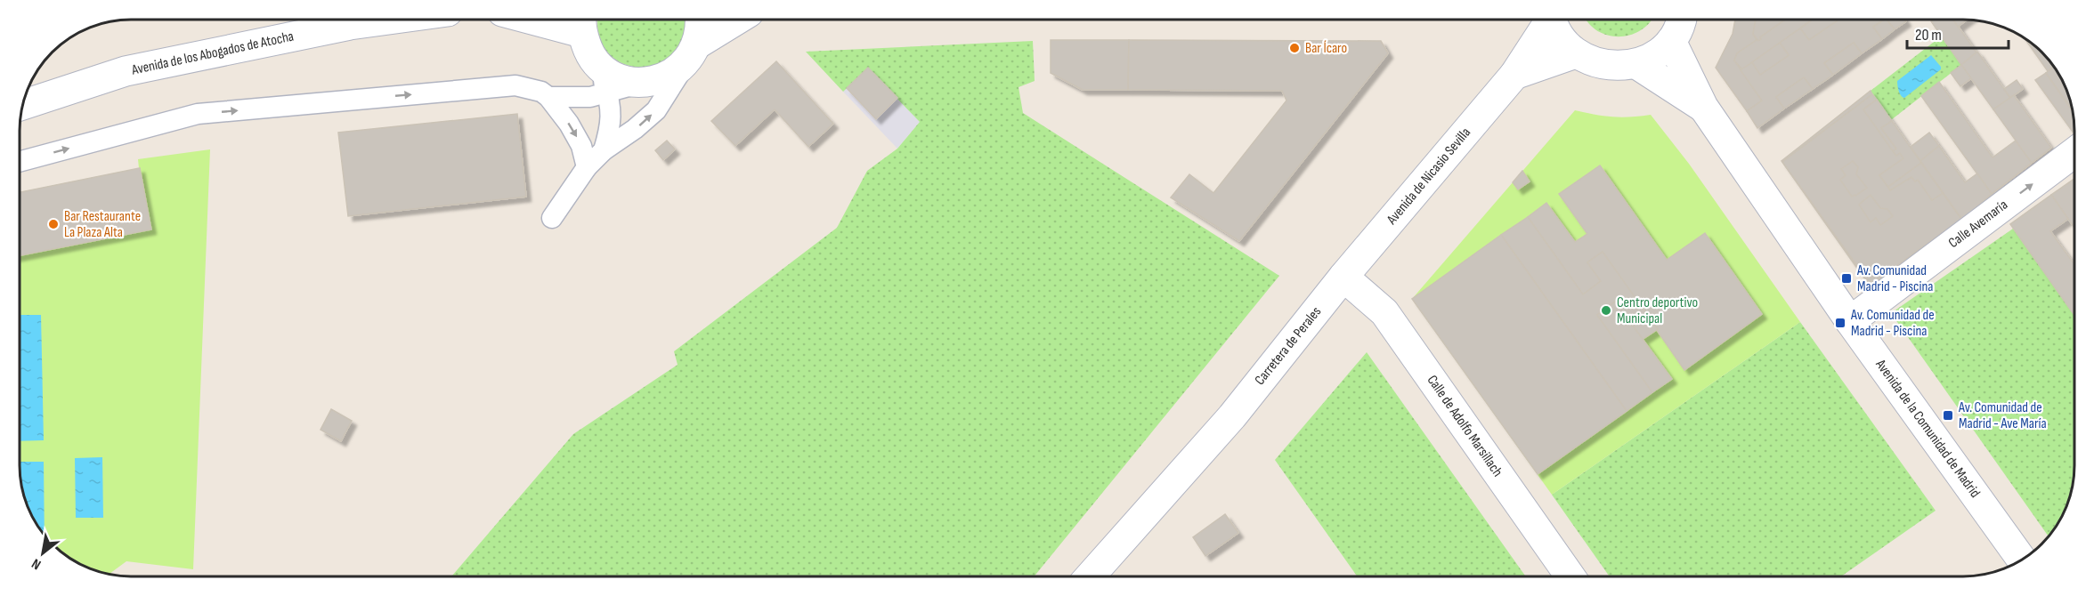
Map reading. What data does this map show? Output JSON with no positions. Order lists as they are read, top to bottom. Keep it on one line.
{"streets":{"main road":["Avenida de los Abogados de Atocha","Avenida de Nicasio Sevilla","Calle Avemaría","Carretera de Perales","Calle de Adolfo Marsillach","Avenida de la Comunidad de Madrid"]},"crossings":[["Avenida de Nicasio Sevilla","Carretera de Perales"],["Avenida de Nicasio Sevilla","Calle de Adolfo Marsillach"],["Calle Avemaría","Avenida de la Comunidad de Madrid"],["Carretera de Perales","Calle de Adolfo Marsillach"]],"one_way":["Calle Avemaría"],"places":{"other":["Bar Ícaro","Bar Restaurante La Plaza Alta","Centro deportivo Municipal"],"transit":["Av. Comunidad Madrid - Piscina","Av. Comunidad de Madrid - Piscina","Av. Comunidad de Madrid - Ave María"]},"scale_bar":"20 m","north":"bottom left"}
